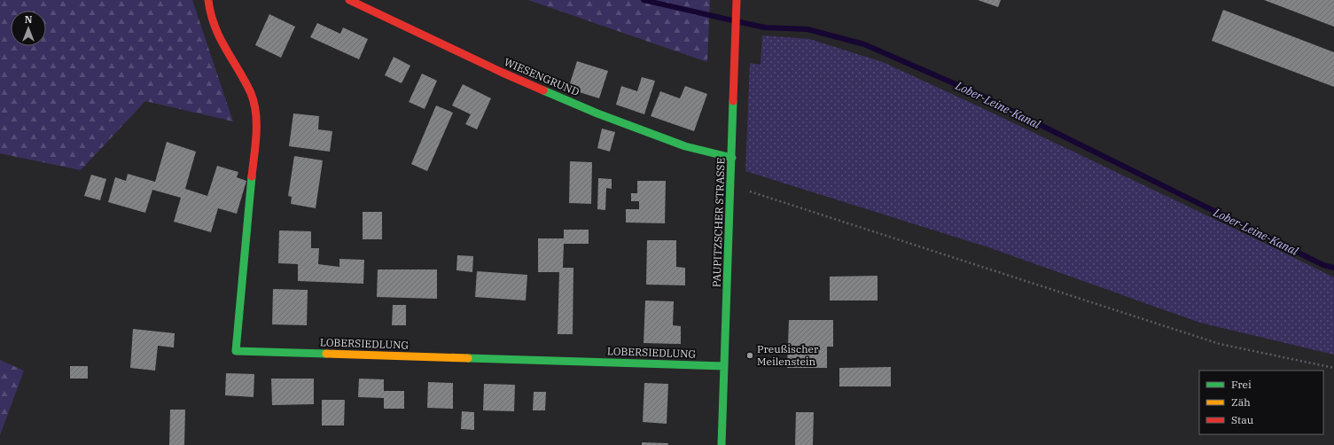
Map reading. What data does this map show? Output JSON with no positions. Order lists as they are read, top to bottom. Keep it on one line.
{"streets":{"street":["WIESENGRUND","PAUPITZSCHER STRASSE","LOBERSIEDLUNG"]},"crossings":[["WIESENGRUND","PAUPITZSCHER STRASSE"],["PAUPITZSCHER STRASSE","LOBERSIEDLUNG"]],"water":["Lober-Leine-Kanal"],"places":["Preußischer Meilenstein"],"legend":["Frei","Zäh","Stau"],"north":"top"}
